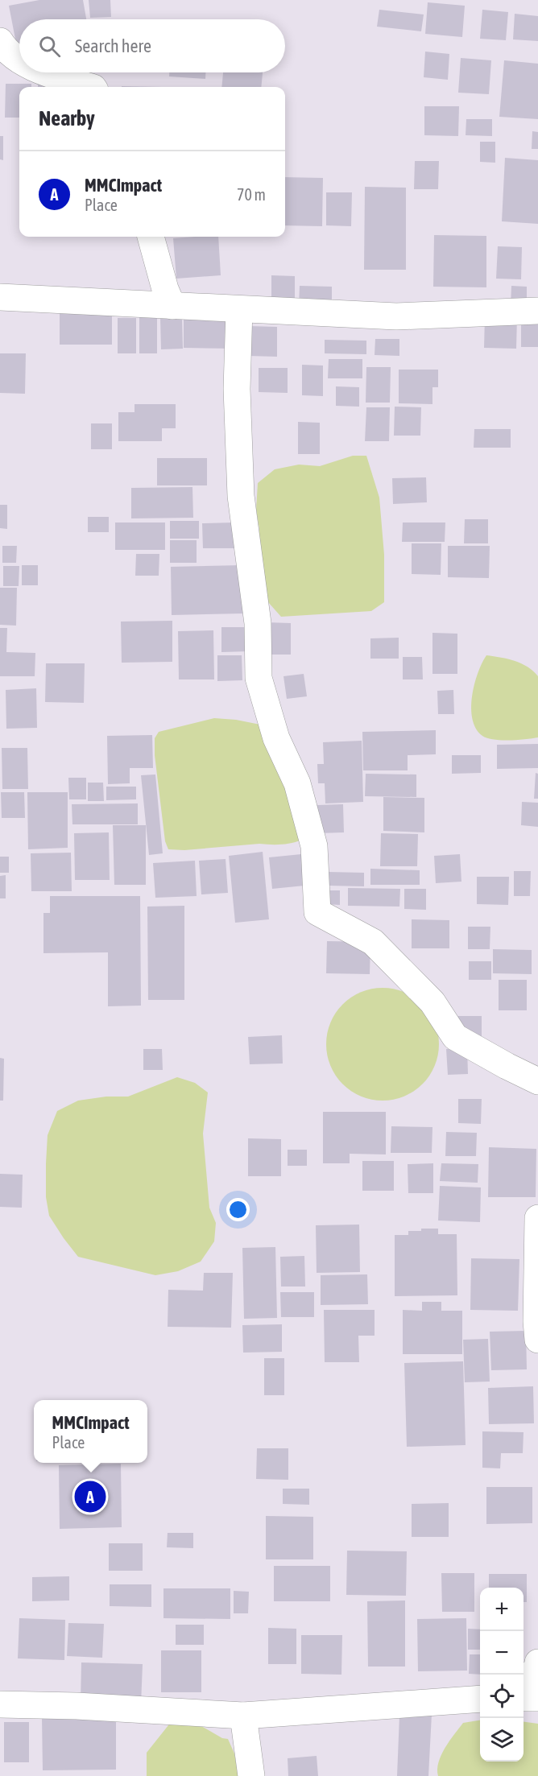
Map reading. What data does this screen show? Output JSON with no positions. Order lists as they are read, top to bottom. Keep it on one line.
{"page":{"search":"Search here","heading":"Nearby","list":[{"mark":"A","name":"MMCImpact","note":"Place","value":"70 m"}],"popup":["MMCImpact","Place"],"pins":"A","map_buttons":["+","−"]}}
